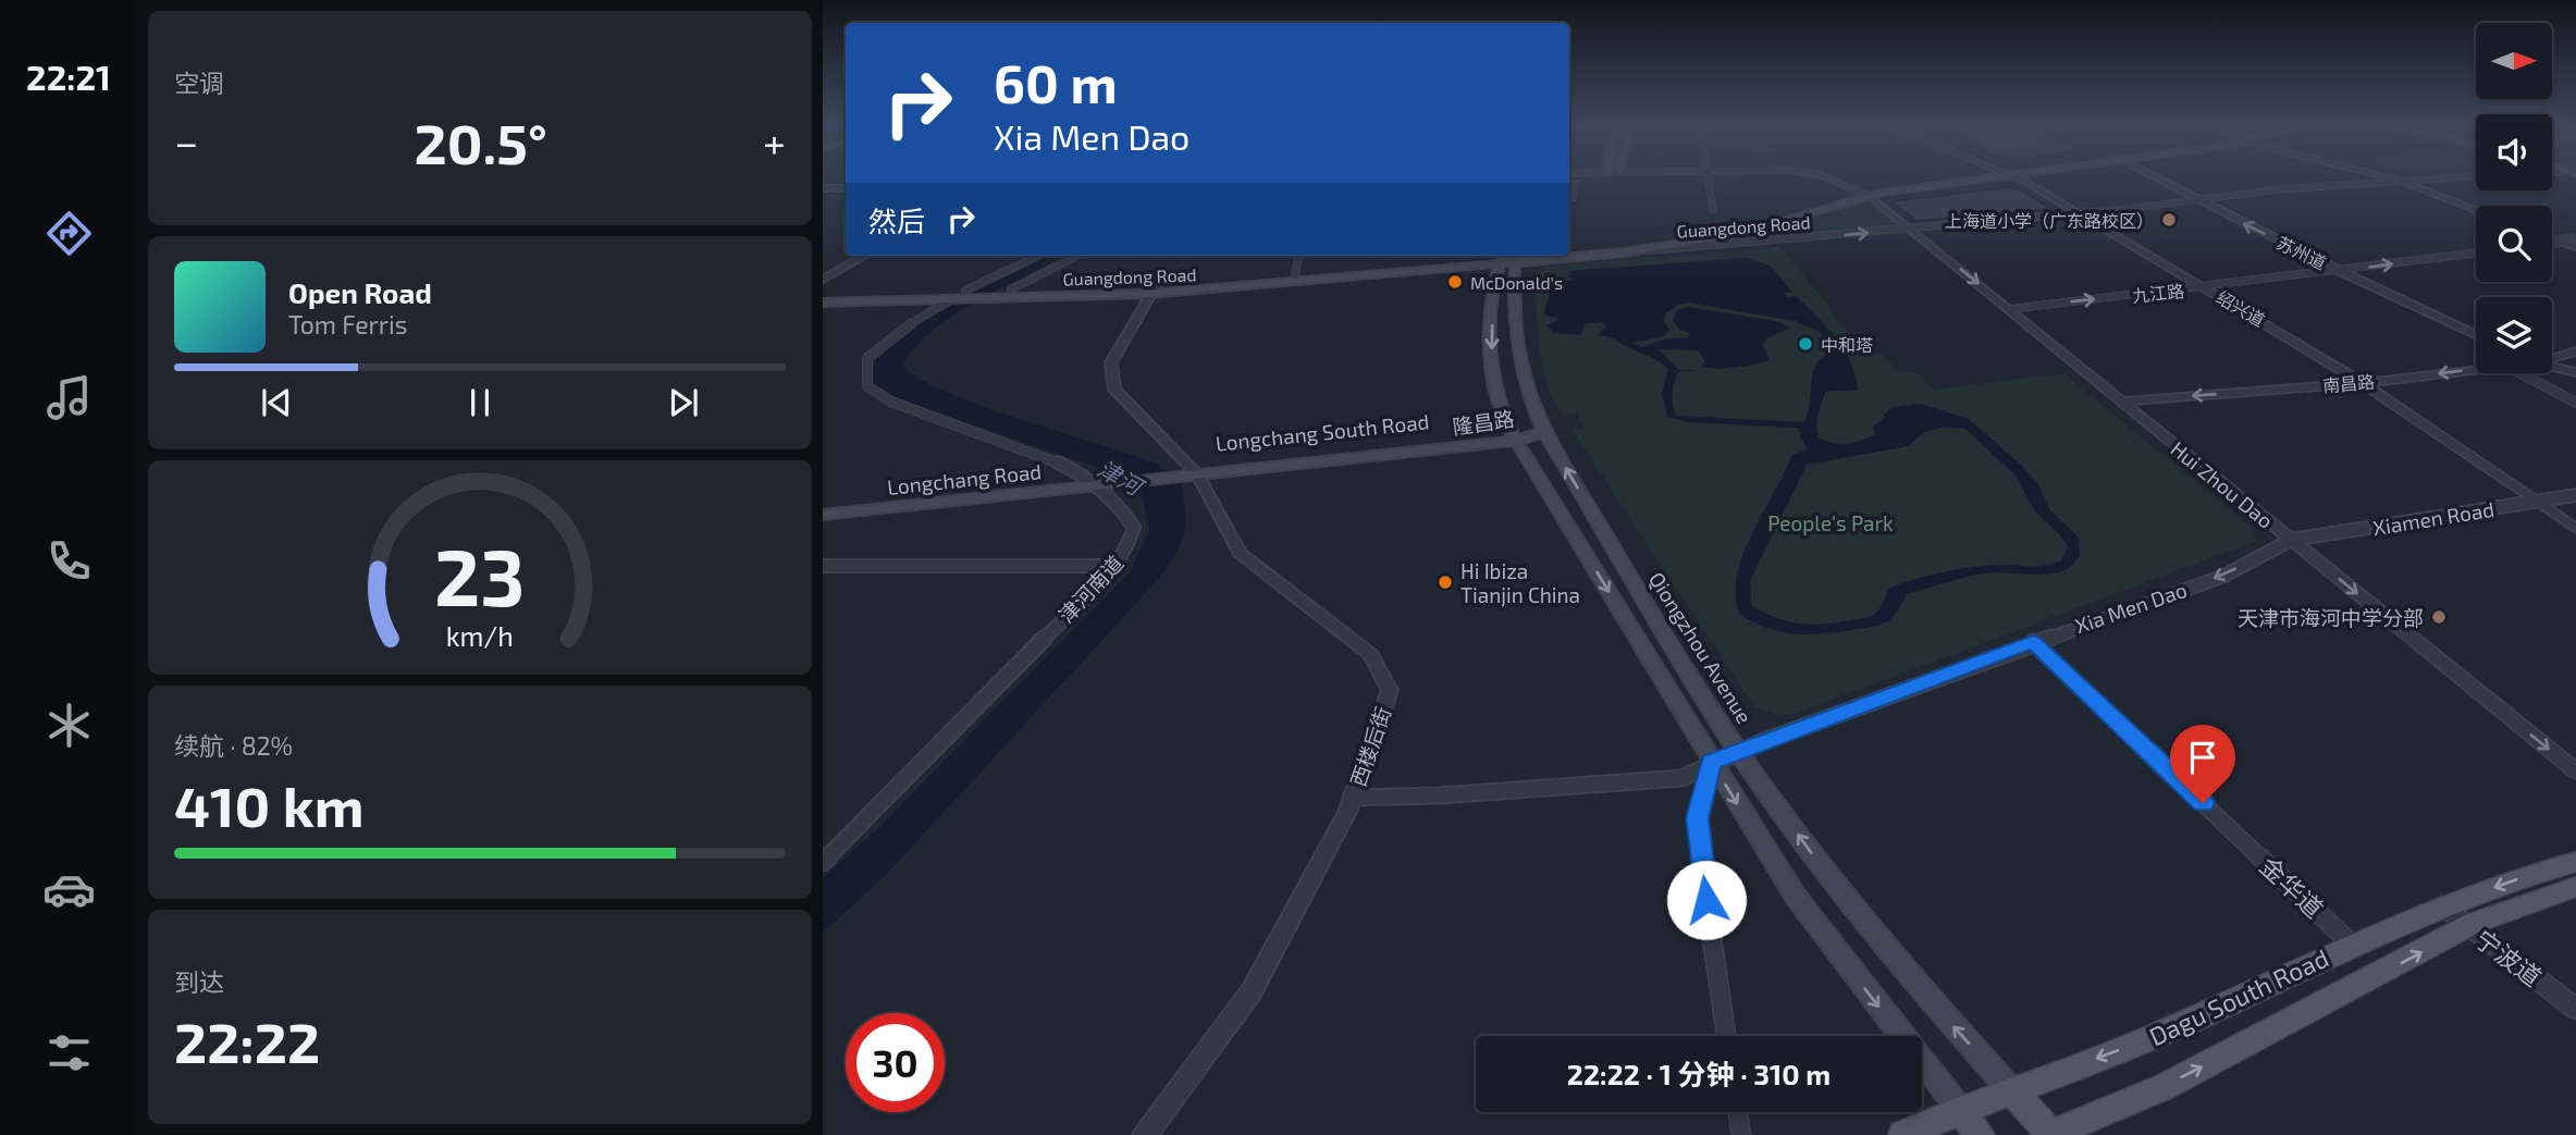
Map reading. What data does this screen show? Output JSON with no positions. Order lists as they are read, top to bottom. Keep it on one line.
{"streets":{"main road":["Guangdong Road","隆昌路","Longchang Road","Qiongzhou Avenue","Dagu South Road"],"street":["苏州道","九江路","绍兴道","南昌路","Hui Zhou Dao","Xiamen Road","津河南道","Xia Men Dao","西楼后街","金华道","宁波道"]},"crossings":[["Guangdong Road","苏州道"],["Guangdong Road","绍兴道"],["Guangdong Road","Hui Zhou Dao"],["Guangdong Road","津河南道"],["Guangdong Road","Qiongzhou Avenue"],["Guangdong Road","西楼后街"],["苏州道","九江路"],["九江路","绍兴道"],["九江路","Hui Zhou Dao"],["绍兴道","南昌路"],["绍兴道","Xiamen Road"],["南昌路","Hui Zhou Dao"],["隆昌路","Longchang Road"],["隆昌路","津河南道"],["隆昌路","Qiongzhou Avenue"],["隆昌路","西楼后街"],["Longchang Road","津河南道"],["Hui Zhou Dao","Xiamen Road"],["Hui Zhou Dao","Xia Men Dao"],["Xiamen Road","Xia Men Dao"],["Xia Men Dao","Qiongzhou Avenue"],["Xia Men Dao","西楼后街"],["Xia Men Dao","金华道"],["Qiongzhou Avenue","Dagu South Road"],["金华道","Dagu South Road"],["宁波道","Dagu South Road"]],"one_way":["苏州道","九江路","南昌路","Hui Zhou Dao"],"water":["津河"],"parks":["People's Park"],"places":["上海道小学（广东路校区）","McDonald's","中和塔","Hi Ibiza Tianjin China","天津市海河中学分部"],"north":"right","page":{"tabs":"22:21","tile":["空调",["续航 · 82%","410 km"],["到达","22:22"]],"turn":["60 m","Xia Men Dao"],"heat":["−","20.5°","+"],"then":"然后","song":["Open Road","Tom Ferris"],"limit":"30","trip":"22:22 · 1 分钟 · 310 m","gauge":["23","km/h"]}}
